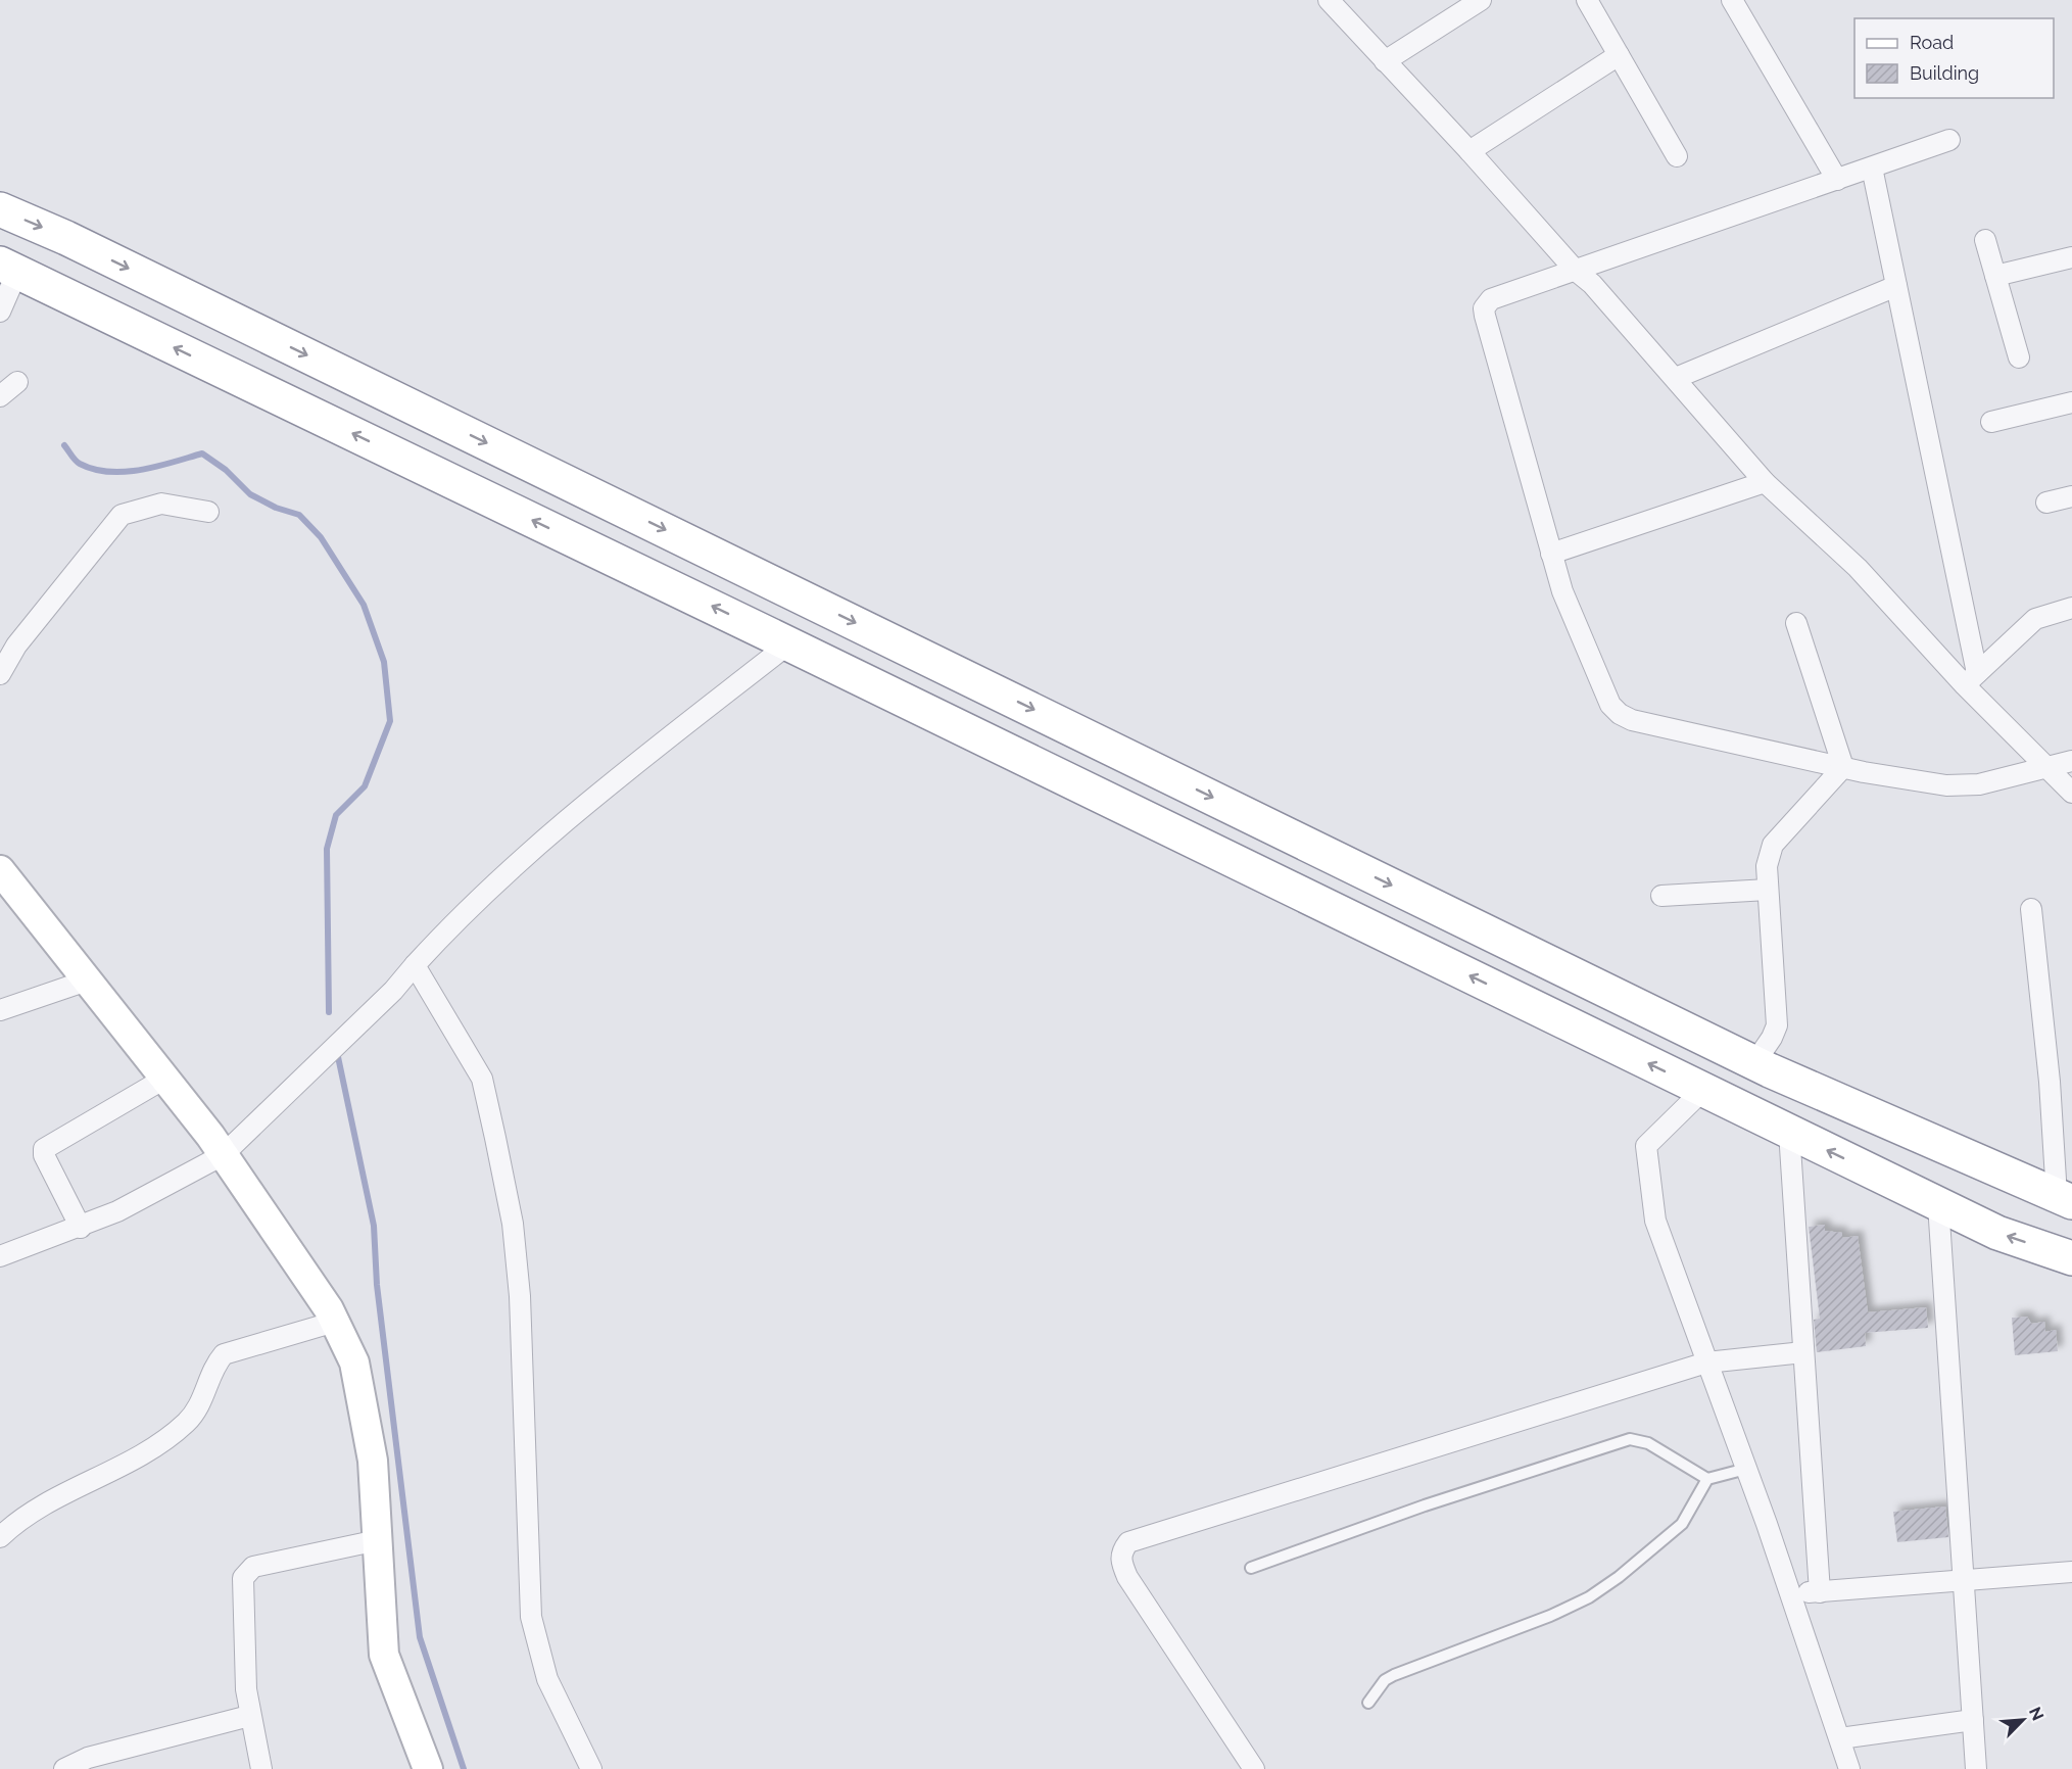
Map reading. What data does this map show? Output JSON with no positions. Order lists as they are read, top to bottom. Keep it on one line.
{"legend":["Road","Building"],"north":"top right"}
